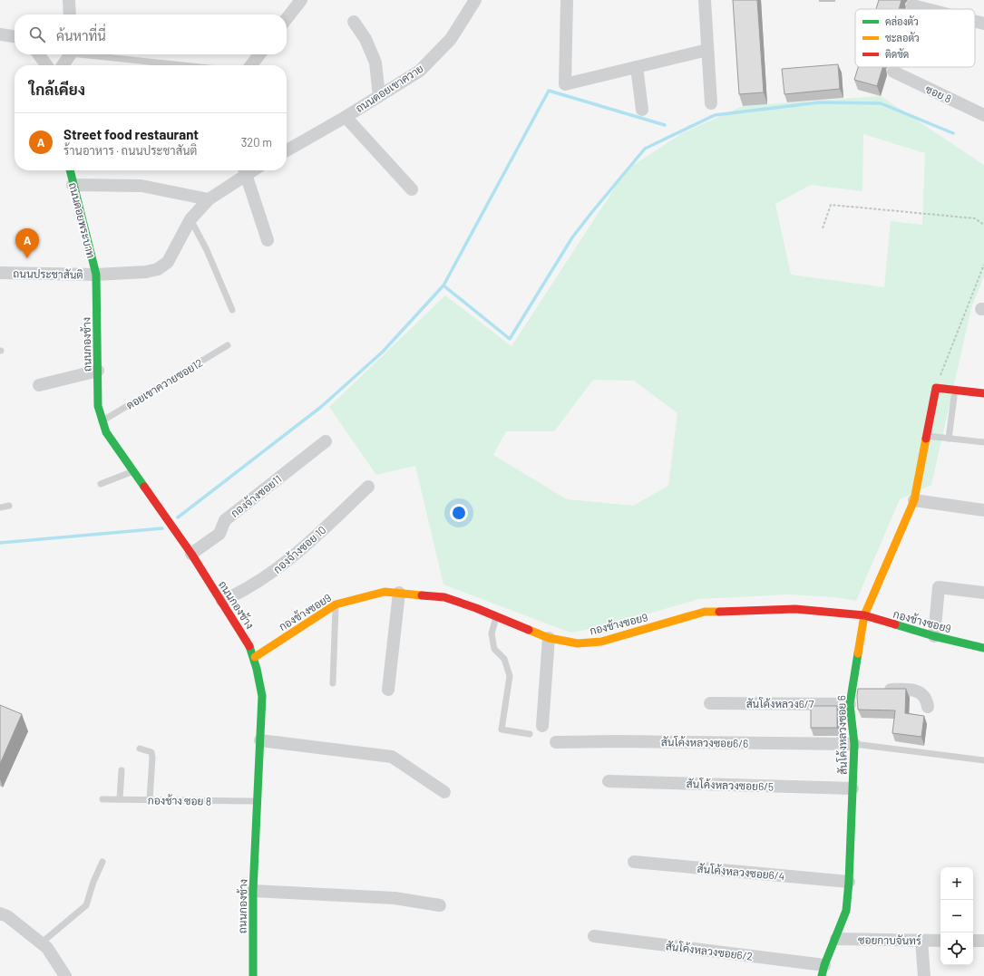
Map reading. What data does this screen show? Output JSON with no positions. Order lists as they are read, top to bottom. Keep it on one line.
{"streets":{"street":["ถนนดอยเขาควาย","ซอย 8","ถนนดอยพระบาท","ถนนประชาสันติ","ถนนกองช้าง","กองจ้างซอย11","กองจ้างซอย 10","กองช้างซอย9","สันโค้งหลวง6/7","สันโค้งหลวงซอย 6","สันโค้งหลวงซอย6/6","สันโค้งหลวงซอย6/5","สันโค้งหลวงซอย6/4","ซอยกาบจันทร์","สันโค้งหลวงซอย6/2"],"lane":["ดอยเขาควายซอย12","กองช้าง ซอย 8"]},"crossings":[["ถนนดอยพระบาท","ถนนประชาสันติ"],["ถนนดอยพระบาท","ถนนกองช้าง"],["ถนนประชาสันติ","ถนนกองช้าง"],["ถนนกองช้าง","ดอยเขาควายซอย12"],["ถนนกองช้าง","กองจ้างซอย11"],["ถนนกองช้าง","กองจ้างซอย 10"],["ถนนกองช้าง","กองช้างซอย9"],["ถนนกองช้าง","กองช้าง ซอย 8"],["กองช้างซอย9","สันโค้งหลวงซอย 6"],["สันโค้งหลวง6/7","สันโค้งหลวงซอย 6"],["สันโค้งหลวงซอย 6","สันโค้งหลวงซอย6/6"],["สันโค้งหลวงซอย 6","สันโค้งหลวงซอย6/5"],["สันโค้งหลวงซอย 6","สันโค้งหลวงซอย6/4"],["สันโค้งหลวงซอย 6","ซอยกาบจันทร์"],["สันโค้งหลวงซอย 6","สันโค้งหลวงซอย6/2"]],"legend":["คล่องตัว","ชะลอตัว","ติดขัด"],"page":{"search":"ค้นหาที่นี่","heading":"ใกล้เคียง","list":[{"mark":"A","name":"Street food restaurant","note":"ร้านอาหาร · ถนนประชาสันติ","value":"320 m"}],"pins":"A","map_buttons":["+","−"]}}
